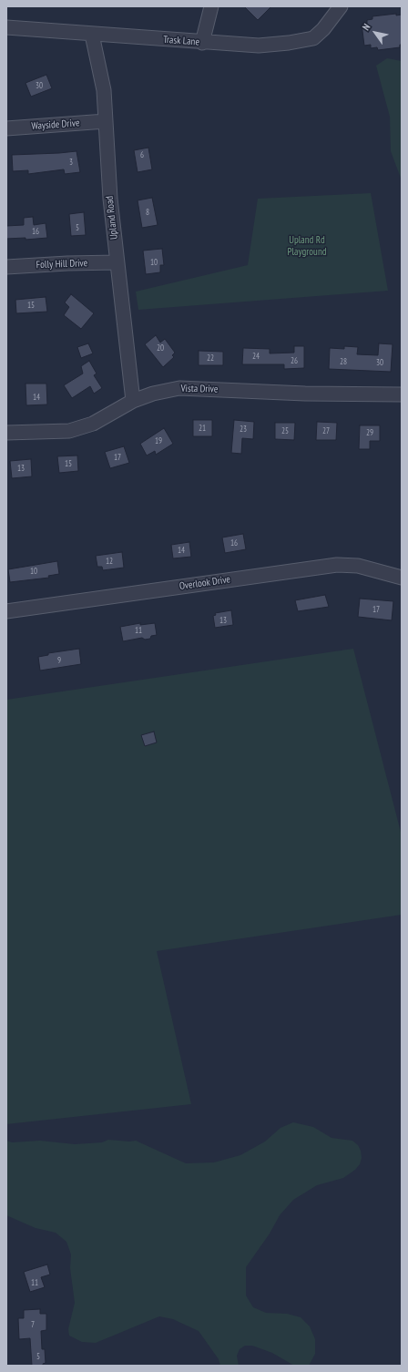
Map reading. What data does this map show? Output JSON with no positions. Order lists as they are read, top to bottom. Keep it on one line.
{"streets":{"street":["Trask Lane","Wayside Drive","Upland Road","Folly Hill Drive","Vista Drive","Overlook Drive"]},"crossings":[["Trask Lane","Upland Road"],["Wayside Drive","Upland Road"],["Upland Road","Folly Hill Drive"],["Upland Road","Vista Drive"]],"parks":["Upland Rd Playground"],"house_numbers":["30","6","3","8","5","16","10","15","20","24","22","26","28","30","14","21","23","25","27","29","19","17","15","13","16","14","12","10","17","13","11","9","11","7","5"],"north":"top left"}
